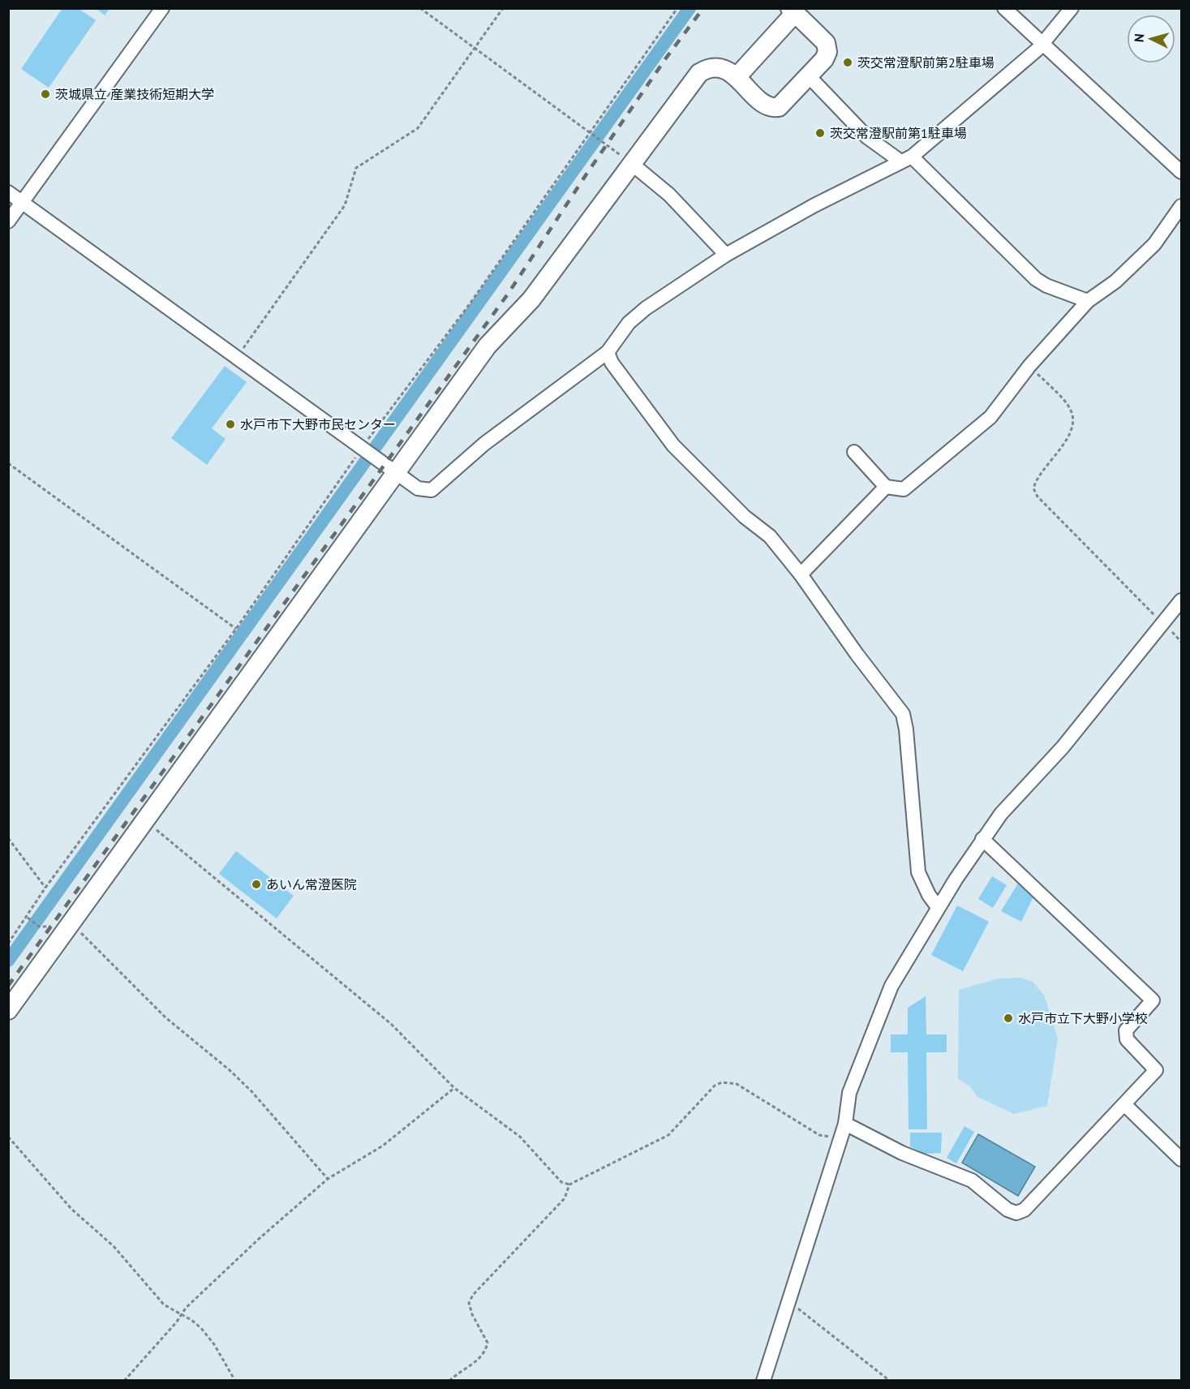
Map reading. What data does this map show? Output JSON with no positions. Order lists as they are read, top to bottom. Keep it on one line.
{"places":["茨交常澄駅前第2駐車場","茨城県立 産業技術短期大学","茨交常澄駅前第1駐車場","水戸市下大野市民センター","あいん常澄医院","水戸市立下大野小学校"],"north":"left"}
